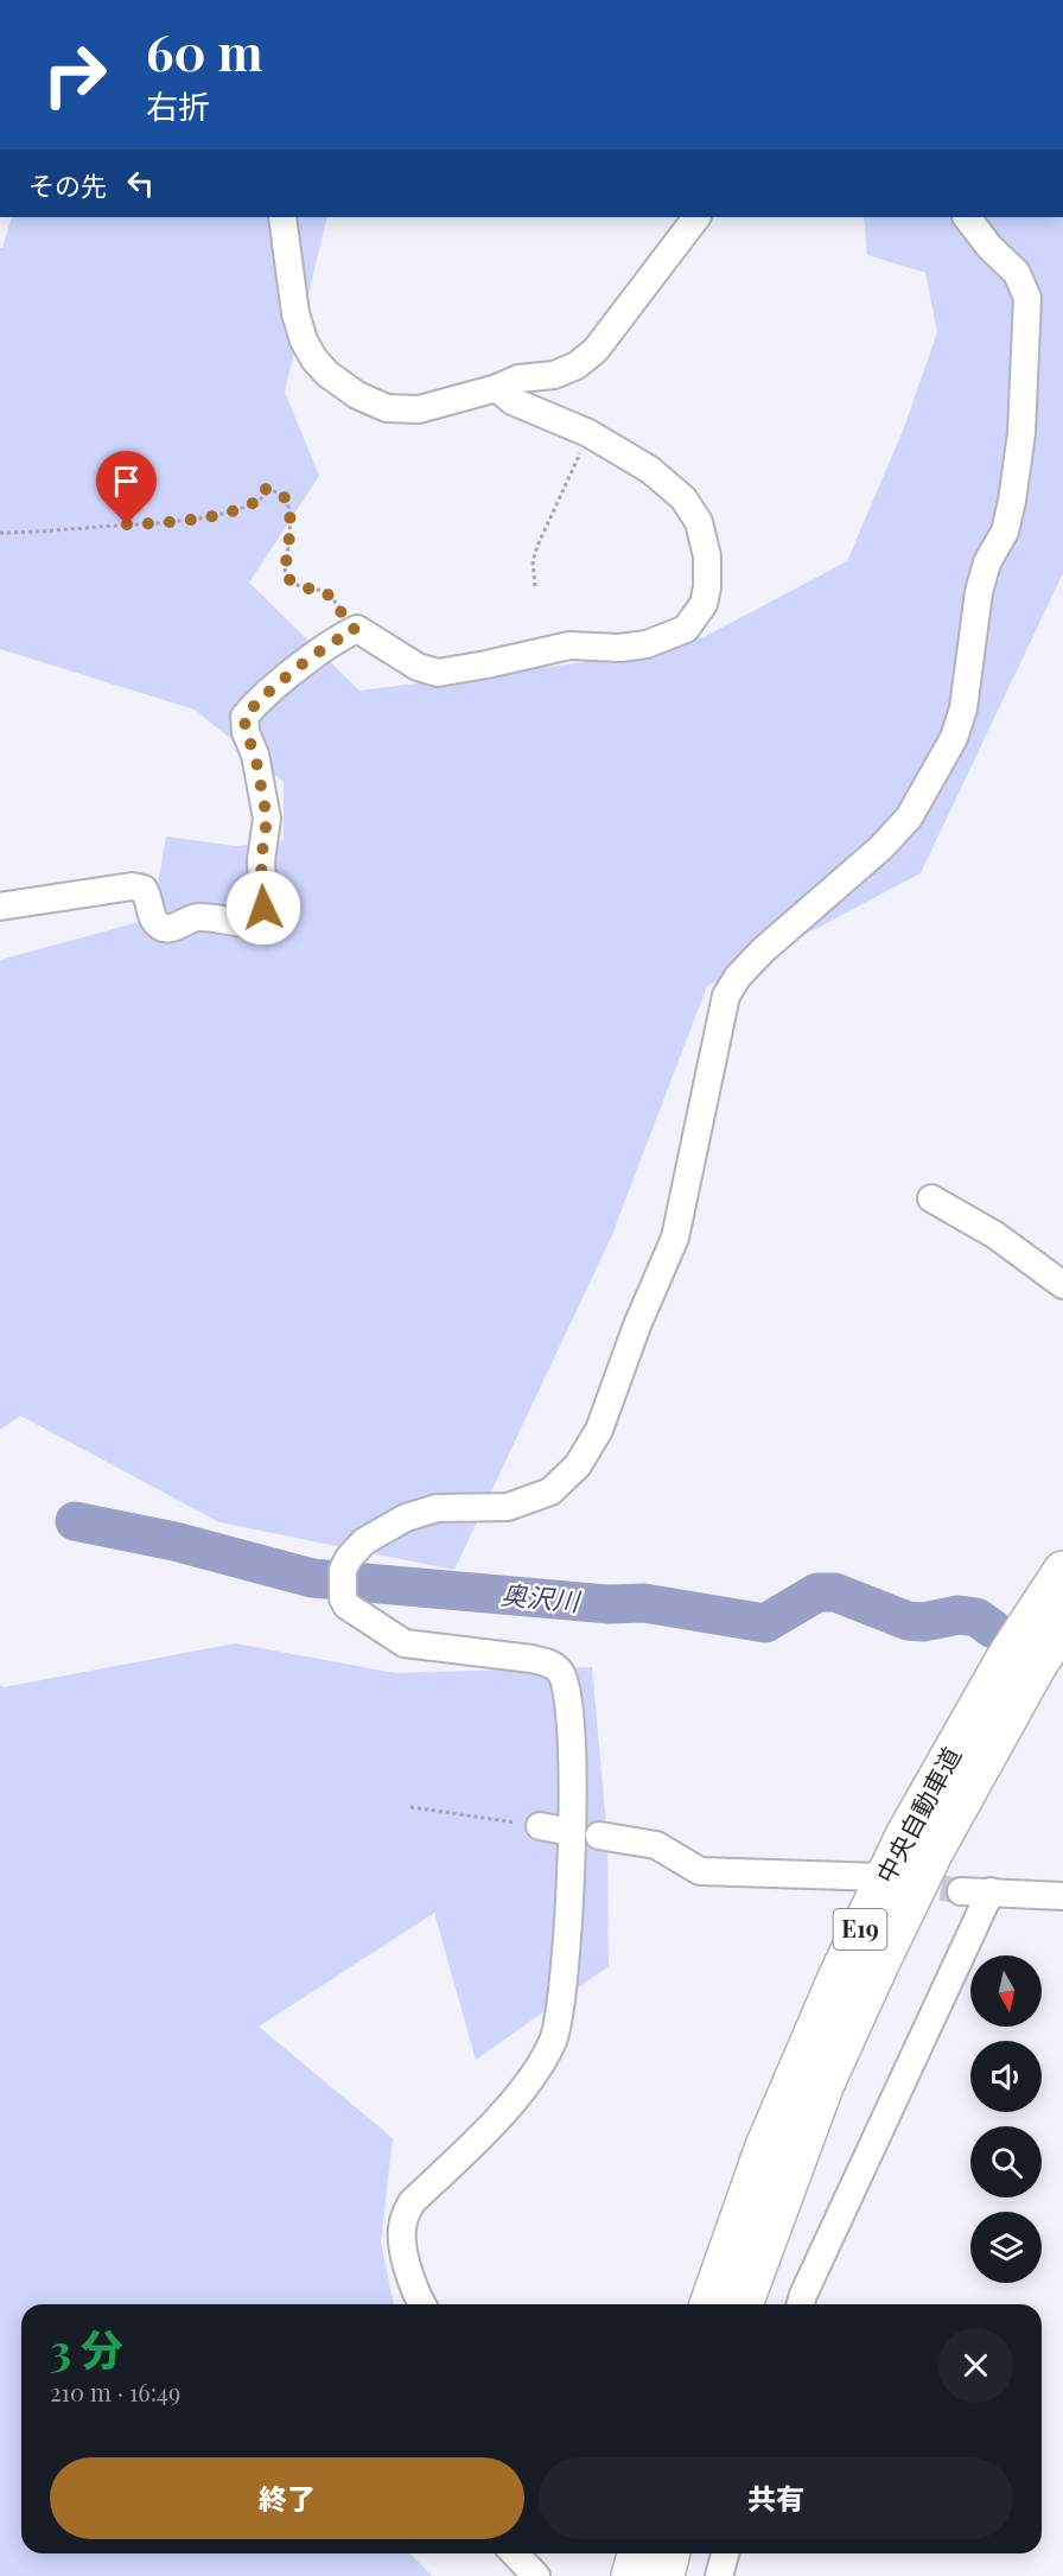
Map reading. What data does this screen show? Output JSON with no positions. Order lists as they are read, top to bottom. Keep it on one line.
{"streets":{"highway":["中央自動車道","E19"]},"water":["奥沢川"],"north":"bottom","page":{"turn":["60 m","右折"],"then":"その先","heading":["3 分","210 m · 16:49"],"buttons":["終了","共有"]}}
